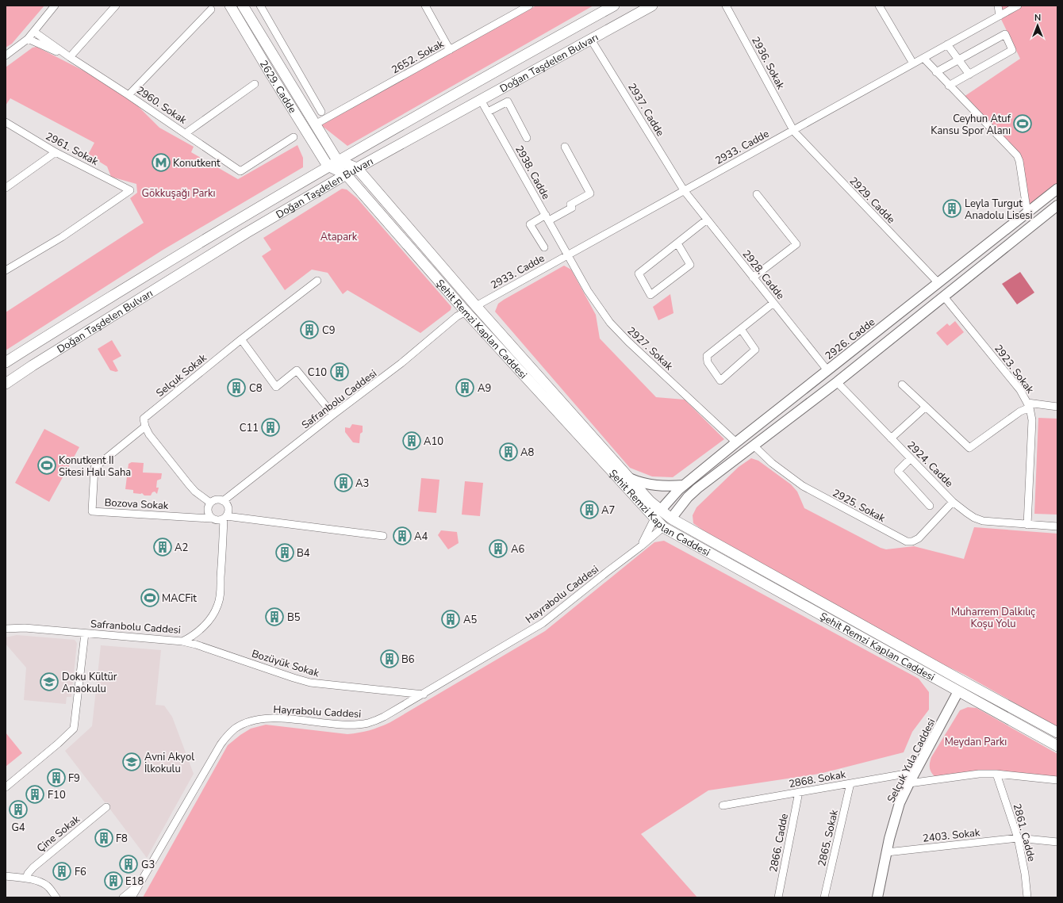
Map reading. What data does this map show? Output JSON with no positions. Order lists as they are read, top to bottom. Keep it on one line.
{"streets":{"main road":["Doğan Taşdelen Bulvarı","2629. Cadde","Şehit Remzi Kaplan Caddesi"],"street":["2652. Sokak","2936. Sokak","2960. Sokak","2937. Cadde","2933. Cadde","2961. Sokak","2938. Cadde","2929. Cadde","2928. Cadde","2926. Cadde","2927. Sokak","2923. Sokak","Selçuk Sokak","Safranbolu Caddesi","2924. Cadde","Bozova Sokak","2925. Sokak","Hayrabolu Caddesi","Bozüyük Sokak","Selçuk Yula Caddesi","2868. Sokak","2861. Cadde","Çine Sokak","2403. Sokak","2865. Sokak","2866. Cadde"]},"crossings":[["2652. Sokak","2629. Cadde"],["Doğan Taşdelen Bulvarı","2629. Cadde"],["Doğan Taşdelen Bulvarı","2937. Cadde"],["Doğan Taşdelen Bulvarı","2938. Cadde"],["Doğan Taşdelen Bulvarı","Şehit Remzi Kaplan Caddesi"],["2936. Sokak","2933. Cadde"],["2936. Sokak","2929. Cadde"],["2937. Cadde","2933. Cadde"],["2937. Cadde","2928. Cadde"],["2933. Cadde","2938. Cadde"],["2933. Cadde","2929. Cadde"],["2933. Cadde","2928. Cadde"],["2933. Cadde","Şehit Remzi Kaplan Caddesi"],["2933. Cadde","2927. Sokak"],["2938. Cadde","2927. Sokak"],["2929. Cadde","2926. Cadde"],["2928. Cadde","2926. Cadde"],["Şehit Remzi Kaplan Caddesi","2926. Cadde"],["Şehit Remzi Kaplan Caddesi","Safranbolu Caddesi"],["Şehit Remzi Kaplan Caddesi","Hayrabolu Caddesi"],["Şehit Remzi Kaplan Caddesi","Selçuk Yula Caddesi"],["2926. Cadde","2927. Sokak"],["2926. Cadde","Hayrabolu Caddesi"],["2923. Sokak","2924. Cadde"],["Selçuk Sokak","Bozova Sokak"],["Safranbolu Caddesi","Bozova Sokak"],["Safranbolu Caddesi","Bozüyük Sokak"],["2924. Cadde","2925. Sokak"],["Hayrabolu Caddesi","Bozüyük Sokak"],["Selçuk Yula Caddesi","2868. Sokak"],["Selçuk Yula Caddesi","2403. Sokak"],["2868. Sokak","2865. Sokak"],["2868. Sokak","2866. Cadde"],["2861. Cadde","2403. Sokak"]],"parks":["Gökkuşağı Parkı","Atapark","Muharrem Dalkılıç Koşu Yolu","Meydan Parkı"],"places":{"sports":["Ceyhun Atuf Kansu Spor Alanı","Konutkent II Sitesi Halı Saha","MACFit"],"metro station":["Konutkent"],"building":["Leyla Turgut Anadolu Lisesi","C9","C10","C8","A9","C11","A10","A8","A3","A7","A4","A2","A6","B4","B5","A5","B6","F9","F10","G4","F8","G3","F6","E18"],"school or university":["Doku Kültür Anaokulu","Avni Akyol İlkokulu"]},"north":"top"}
